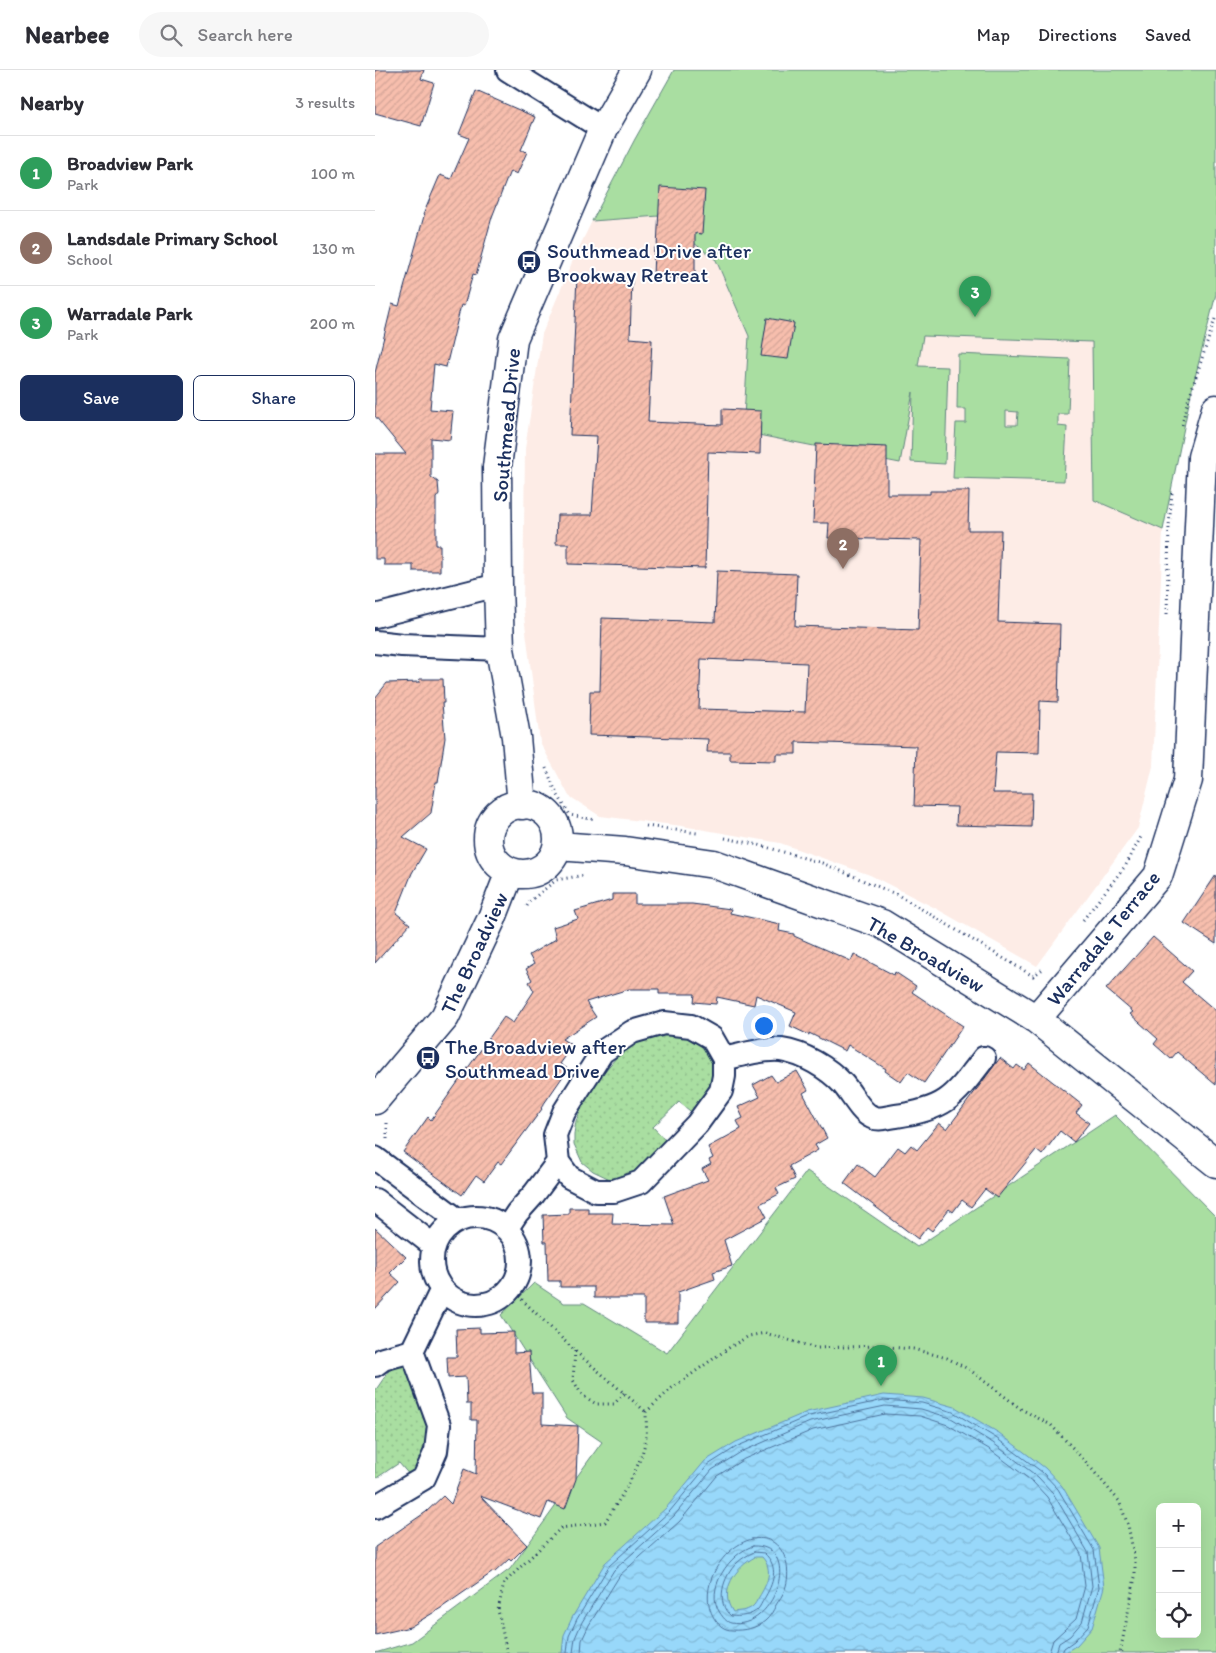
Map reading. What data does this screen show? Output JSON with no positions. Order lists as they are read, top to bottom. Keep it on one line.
{"streets":{"street":["Southmead Drive","Warradale Terrace","The Broadview"]},"crossings":[["Southmead Drive","The Broadview"],["Warradale Terrace","The Broadview"]],"places":{"bus stop":["Southmead Drive after Brookway Retreat","The Broadview after Southmead Drive"]},"page":{"header":"Nearbee","search":"Search here","nav":["Map","Directions","Saved"],"heading":["Nearby","3 results"],"list":[{"mark":"1","name":"Broadview Park","note":"Park","value":"100 m"},{"mark":"2","name":"Landsdale Primary School","note":"School","value":"130 m"},{"mark":"3","name":"Warradale Park","note":"Park","value":"200 m"}],"pins":["3","2","1"],"buttons":["Save","Share"],"map_buttons":["+","−"]}}
